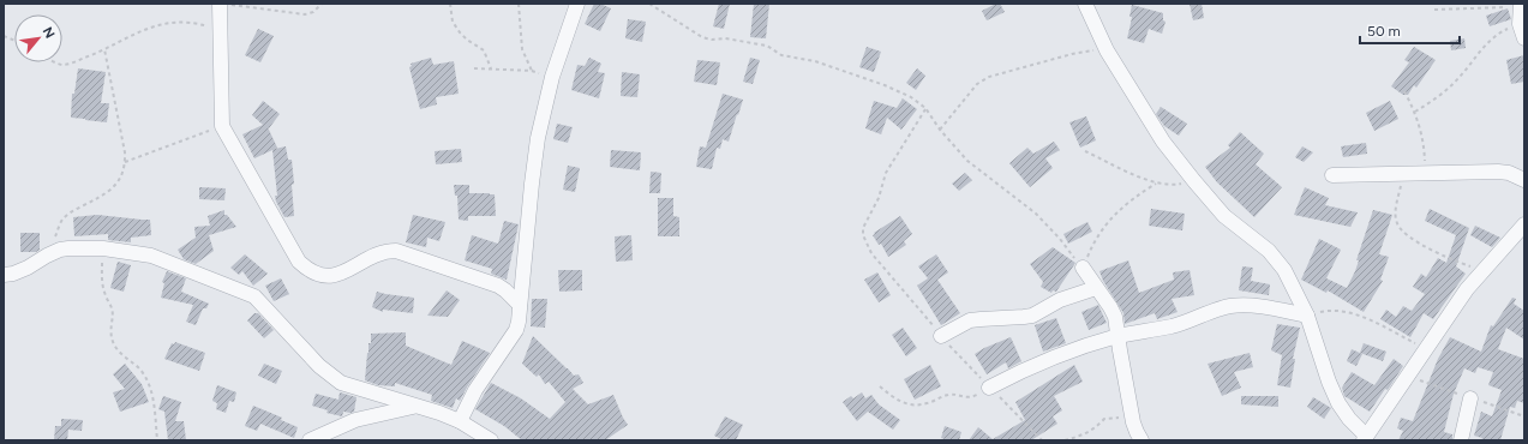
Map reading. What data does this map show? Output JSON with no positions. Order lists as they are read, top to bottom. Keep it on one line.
{"scale_bar":"50 m","north":"top right"}
